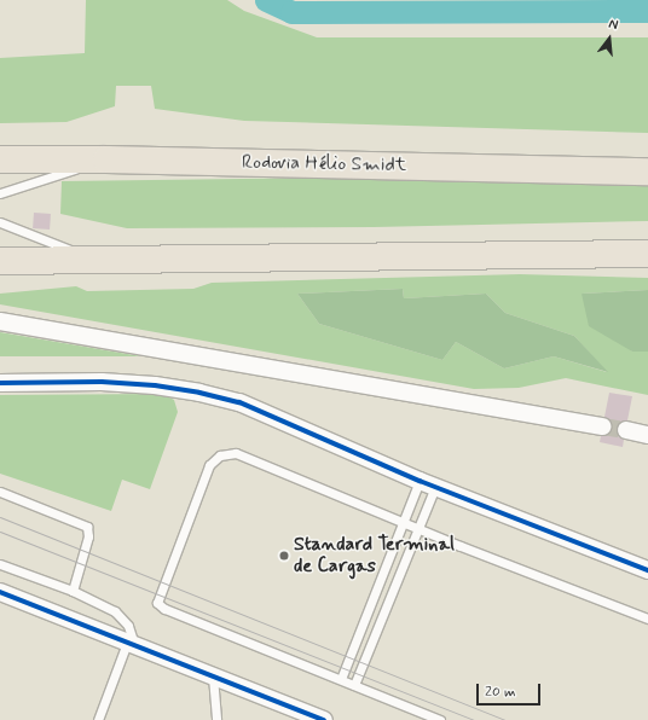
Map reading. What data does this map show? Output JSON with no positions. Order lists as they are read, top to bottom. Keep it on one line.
{"streets":{"main road":["Rodovia Hélio Smidt"]},"places":["Standard Terminal de Cargas"],"scale_bar":"20 m","north":"top"}
